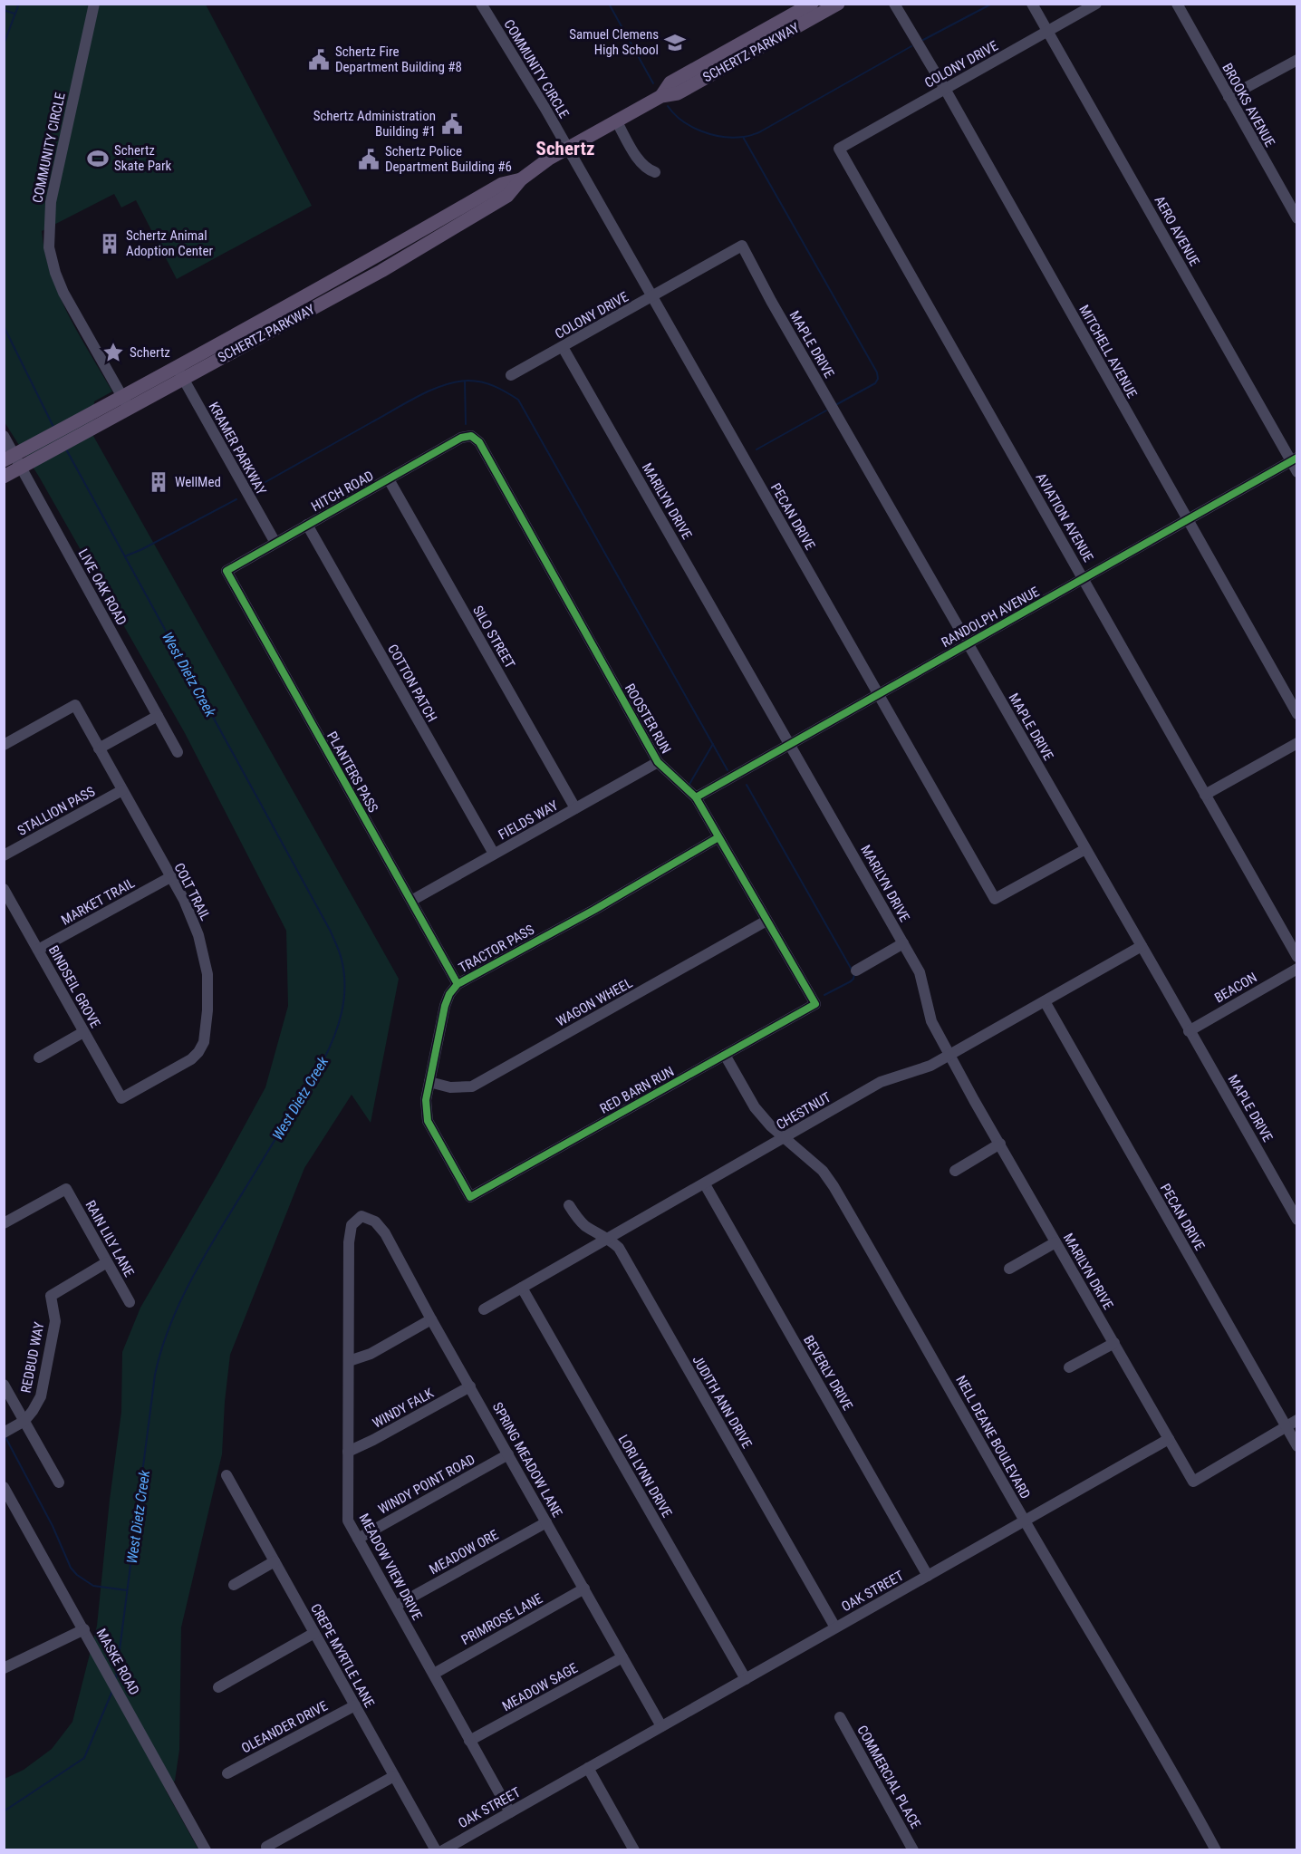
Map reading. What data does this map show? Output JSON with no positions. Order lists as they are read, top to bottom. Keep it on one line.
{"streets":{"main road":["SCHERTZ PARKWAY"],"street":["COLONY DRIVE","COMMUNITY CIRCLE","BROOKS AVENUE","AERO AVENUE","MAPLE DRIVE","MITCHELL AVENUE","KRAMER PARKWAY","HITCH ROAD","MARILYN DRIVE","PECAN DRIVE","AVIATION AVENUE","LIVE OAK ROAD","RANDOLPH AVENUE","SILO STREET","COTTON PATCH","ROOSTER RUN","PLANTERS PASS","STALLION PASS","FIELDS WAY","COLT TRAIL","MARKET TRAIL","TRACTOR PASS","BINDSEIL GROVE","BEACON","WAGON WHEEL","RED BARN RUN","CHESTNUT","RAIN LILY LANE","REDBUD WAY","BEVERLY DRIVE","JUDITH ANN DRIVE","WINDY FALK","NELL DEANE BOULEVARD","SPRING MEADOW LANE","LORI LYNN DRIVE","WINDY POINT ROAD","MEADOW ORE","MEADOW VIEW DRIVE","OAK STREET","PRIMROSE LANE","CREPE MYRTLE LANE","MASKE ROAD","MEADOW SAGE","OLEANDER DRIVE","COMMERCIAL PLACE"]},"crossings":[["SCHERTZ PARKWAY","COMMUNITY CIRCLE"],["SCHERTZ PARKWAY","KRAMER PARKWAY"],["SCHERTZ PARKWAY","PECAN DRIVE"],["SCHERTZ PARKWAY","LIVE OAK ROAD"],["COLONY DRIVE","AERO AVENUE"],["COLONY DRIVE","MAPLE DRIVE"],["COLONY DRIVE","MITCHELL AVENUE"],["COLONY DRIVE","MARILYN DRIVE"],["COLONY DRIVE","PECAN DRIVE"],["COLONY DRIVE","AVIATION AVENUE"],["COMMUNITY CIRCLE","PECAN DRIVE"],["AERO AVENUE","RANDOLPH AVENUE"],["MAPLE DRIVE","PECAN DRIVE"],["MAPLE DRIVE","RANDOLPH AVENUE"],["MAPLE DRIVE","BEACON"],["MAPLE DRIVE","CHESTNUT"],["MITCHELL AVENUE","RANDOLPH AVENUE"],["KRAMER PARKWAY","HITCH ROAD"],["HITCH ROAD","SILO STREET"],["HITCH ROAD","COTTON PATCH"],["HITCH ROAD","ROOSTER RUN"],["HITCH ROAD","PLANTERS PASS"],["MARILYN DRIVE","RANDOLPH AVENUE"],["MARILYN DRIVE","CHESTNUT"],["MARILYN DRIVE","OAK STREET"],["PECAN DRIVE","RANDOLPH AVENUE"],["PECAN DRIVE","CHESTNUT"],["AVIATION AVENUE","RANDOLPH AVENUE"],["RANDOLPH AVENUE","ROOSTER RUN"],["SILO STREET","FIELDS WAY"],["COTTON PATCH","FIELDS WAY"],["ROOSTER RUN","FIELDS WAY"],["ROOSTER RUN","TRACTOR PASS"],["ROOSTER RUN","WAGON WHEEL"],["ROOSTER RUN","RED BARN RUN"],["PLANTERS PASS","FIELDS WAY"],["PLANTERS PASS","TRACTOR PASS"],["STALLION PASS","COLT TRAIL"],["COLT TRAIL","MARKET TRAIL"],["COLT TRAIL","BINDSEIL GROVE"],["MARKET TRAIL","BINDSEIL GROVE"],["TRACTOR PASS","WAGON WHEEL"],["TRACTOR PASS","RED BARN RUN"],["RED BARN RUN","NELL DEANE BOULEVARD"],["CHESTNUT","BEVERLY DRIVE"],["CHESTNUT","JUDITH ANN DRIVE"],["CHESTNUT","NELL DEANE BOULEVARD"],["CHESTNUT","LORI LYNN DRIVE"],["RAIN LILY LANE","REDBUD WAY"],["BEVERLY DRIVE","OAK STREET"],["JUDITH ANN DRIVE","OAK STREET"],["WINDY FALK","SPRING MEADOW LANE"],["WINDY FALK","MEADOW VIEW DRIVE"],["NELL DEANE BOULEVARD","OAK STREET"],["SPRING MEADOW LANE","WINDY POINT ROAD"],["SPRING MEADOW LANE","MEADOW ORE"],["SPRING MEADOW LANE","MEADOW VIEW DRIVE"],["SPRING MEADOW LANE","OAK STREET"],["SPRING MEADOW LANE","PRIMROSE LANE"],["SPRING MEADOW LANE","MEADOW SAGE"],["LORI LYNN DRIVE","OAK STREET"],["WINDY POINT ROAD","MEADOW VIEW DRIVE"],["MEADOW ORE","MEADOW VIEW DRIVE"],["MEADOW VIEW DRIVE","OAK STREET"],["MEADOW VIEW DRIVE","PRIMROSE LANE"],["MEADOW VIEW DRIVE","MEADOW SAGE"],["CREPE MYRTLE LANE","OLEANDER DRIVE"]],"districts":["Schertz"],"water":["West Dietz Creek"],"places":{"school or university":["Samuel Clemens High School"],"public building":["Schertz Fire Department Building #8","Schertz Administration Building #1","Schertz Police Department Building #6"],"sports":["Schertz Skate Park"],"building":["Schertz Animal Adoption Center","WellMed"],"place":["Schertz"]}}
